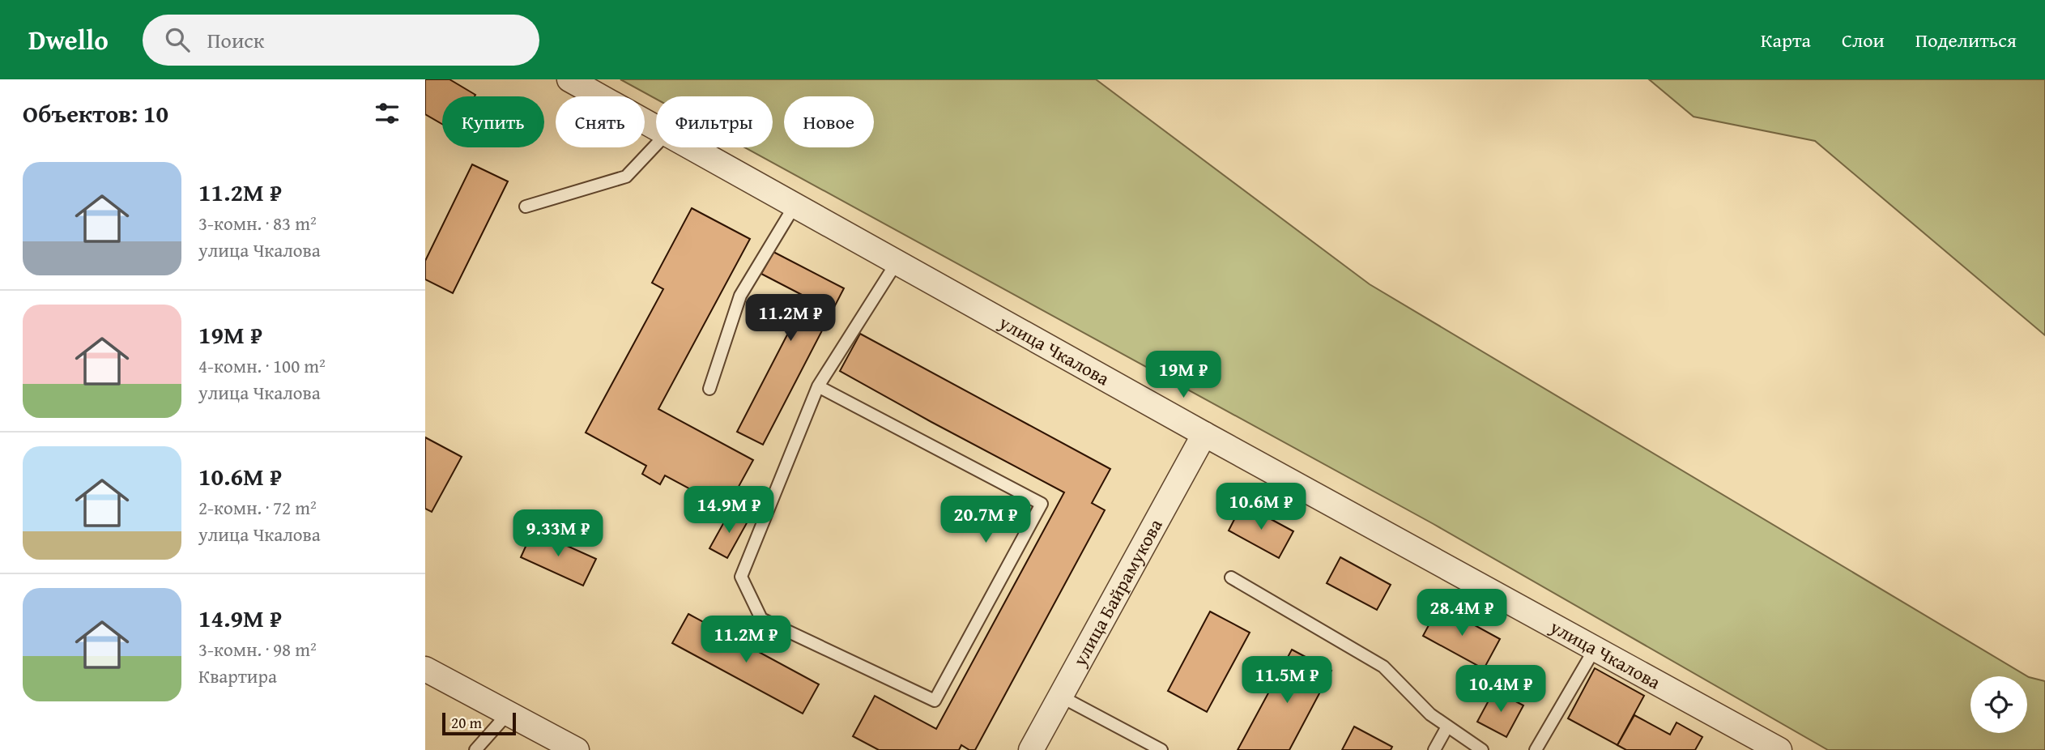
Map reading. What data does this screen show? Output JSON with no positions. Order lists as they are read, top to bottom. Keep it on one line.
{"streets":{"street":["улица Чкалова","улица Байрамукова"]},"crossings":[["улица Чкалова","улица Байрамукова"]],"scale_bar":"20 m","page":{"header":"Dwello","search":"Поиск","nav":["Карта","Слои","Поделиться"],"heading":"Объектов: 10","chip":["Купить","Снять","Фильтры","Новое"],"list":[{"name":"11.2M ₽","note":"3-комн. · 83 m² · улица Чкалова"},{"name":"19M ₽","note":"4-комн. · 100 m² · улица Чкалова"},{"name":"10.6M ₽","note":"2-комн. · 72 m² · улица Чкалова"},{"name":"14.9M ₽","note":"3-комн. · 98 m² · Квартира"}],"price":["11.2M ₽","19M ₽","10.6M ₽","14.9M ₽","20.7M ₽","9.33M ₽","28.4M ₽","11.2M ₽","11.5M ₽","10.4M ₽"],"scale":"20 m"}}
